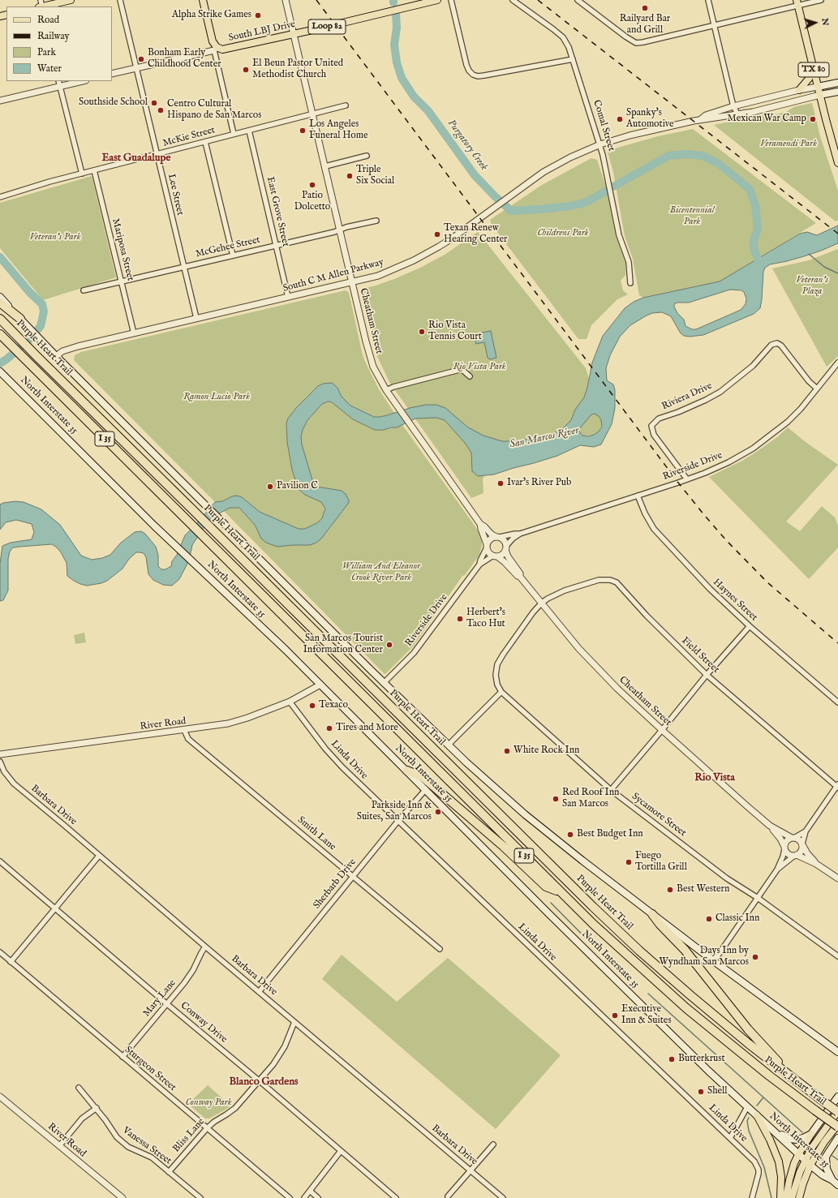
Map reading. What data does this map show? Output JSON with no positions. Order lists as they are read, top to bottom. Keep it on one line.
{"streets":{"highway":["Purple Heart Trail","I 35"],"main road":["Loop 82","South LBJ Drive","TX 80","North Interstate 35"],"street":["Comal Street","McKie Street","Lee Street","East Grove Street","McGehee Street","Mariposa Street","South C M Allen Parkway","Cheatham Street","Riviera Drive","Riverside Drive","Haynes Street","Field Street","River Road","Linda Drive","Barbara Drive","Sycamore Street","Smith Lane","Sherbarb Drive","Mary Lane","Conway Drive","Sturgeon Street","Bliss Lane","Vanessa Street"]},"crossings":[["South LBJ Drive","Lee Street"],["South LBJ Drive","Cheatham Street"],["TX 80","South C M Allen Parkway"],["Comal Street","South C M Allen Parkway"],["McKie Street","Lee Street"],["McKie Street","East Grove Street"],["McKie Street","Mariposa Street"],["McKie Street","Cheatham Street"],["Lee Street","McGehee Street"],["Lee Street","South C M Allen Parkway"],["East Grove Street","McGehee Street"],["East Grove Street","South C M Allen Parkway"],["McGehee Street","Mariposa Street"],["McGehee Street","Cheatham Street"],["Mariposa Street","South C M Allen Parkway"],["South C M Allen Parkway","Cheatham Street"],["Cheatham Street","Riverside Drive"],["Cheatham Street","Field Street"],["Cheatham Street","Sycamore Street"],["Riviera Drive","Riverside Drive"],["North Interstate 35","River Road"],["North Interstate 35","Sherbarb Drive"],["Riverside Drive","Haynes Street"],["Field Street","Sycamore Street"],["River Road","Linda Drive"],["River Road","Smith Lane"],["Linda Drive","Sherbarb Drive"],["Barbara Drive","Sherbarb Drive"],["Barbara Drive","Mary Lane"],["Barbara Drive","Bliss Lane"],["Smith Lane","Sherbarb Drive"],["Mary Lane","Conway Drive"],["Mary Lane","Sturgeon Street"],["Conway Drive","Bliss Lane"],["Sturgeon Street","Bliss Lane"],["Bliss Lane","Vanessa Street"]],"districts":["East Guadalupe","Rio Vista","Blanco Gardens"],"water":["Purgatory Creek","San Marcos River"],"parks":["Veramendi Park","Bicentennial Park","Childrens Park","Veteran's Park","Veteran's Plaza","Rio Vista Park","Ramon Lucio Park","William And Eleanor Crook River Park","Conway Park"],"places":["Railyard Bar and Grill","Alpha Strike Games","Bonham Early Childhood Center","El Beun Pastor United Methodist Church","Southside School","Centro Cultural Hispano de San Marcos","Spanky's Automotive","Mexican War Camp","Los Angeles Funeral Home","Triple Six Social","Patio Dolcetto","Texan Renew Hearing Center","Rio Vista Tennis Court","Ivar's River Pub","Pavilion C","Herbert's Taco Hut","San Marcos Tourist Information Center","Texaco","Tires and More","White Rock Inn","Red Roof Inn San Marcos","Parkside Inn & Suites, San Marcos","Best Budget Inn","Fuego Tortilla Grill","Best Western","Classic Inn","Days Inn by Wyndham San Marcos","Executive Inn & Suites","Butterkrust","Shell"],"legend":["Road","Railway","Park","Water"],"north":"right"}
